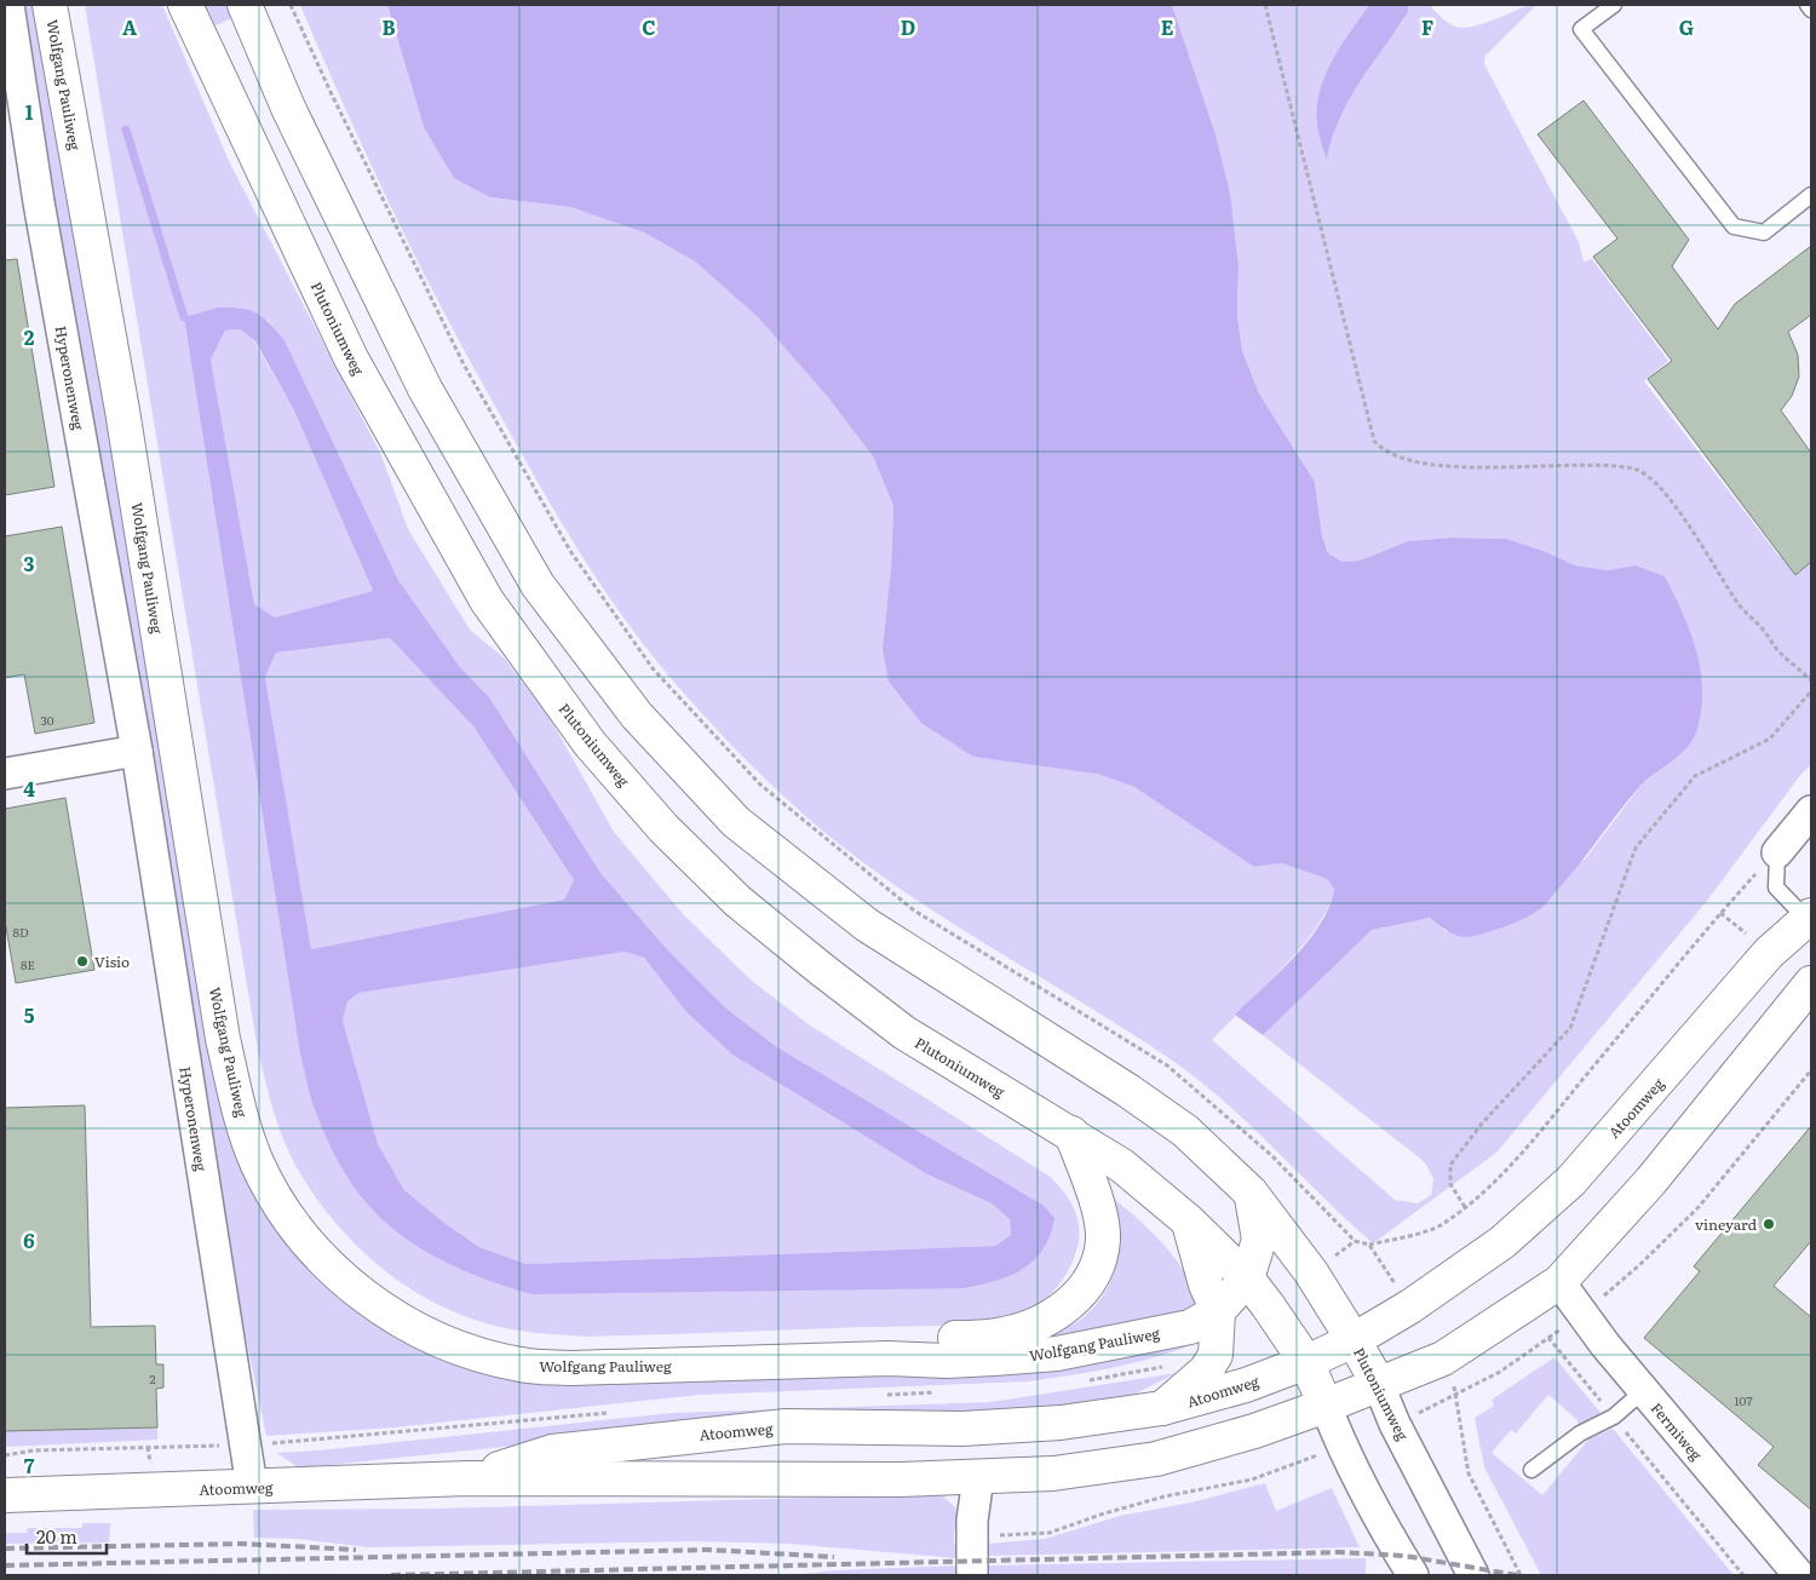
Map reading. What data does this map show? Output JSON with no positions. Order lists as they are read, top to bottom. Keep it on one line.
{"streets":{"main road":["Wolfgang Pauliweg","Plutoniumweg","Atoomweg"],"street":["Hyperonenweg","Fermiweg"]},"crossings":[["Wolfgang Pauliweg","Plutoniumweg"],["Plutoniumweg","Atoomweg"],["Hyperonenweg","Atoomweg"],["Atoomweg","Fermiweg"]],"places":["Visio","vineyard"],"house_numbers":["30","8D","8E","2","107"],"scale_bar":"20 m","grid":{"columns":["A","B","C","D","E","F","G"],"rows":["1","2","3","4","5","6","7"]}}
